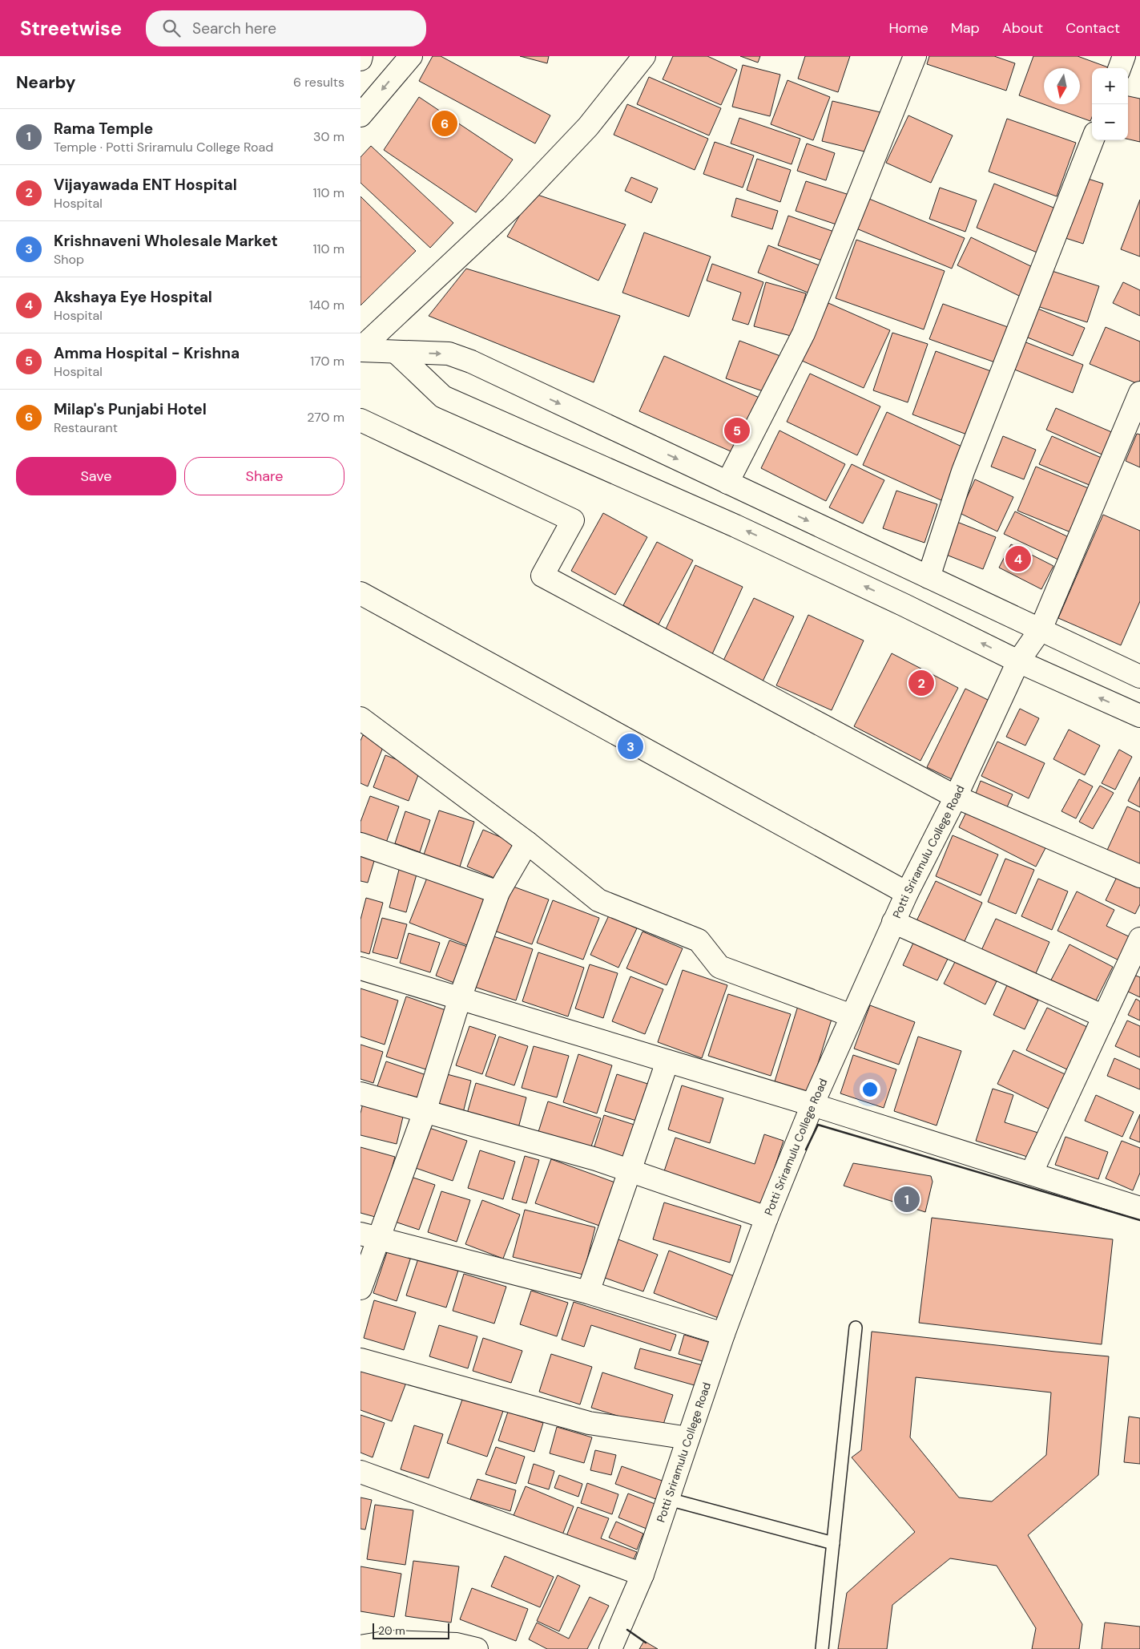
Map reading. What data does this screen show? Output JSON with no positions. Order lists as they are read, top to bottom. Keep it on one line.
{"streets":{"street":["Potti Sriramulu College Road"]},"scale_bar":"20 m","north":"bottom","page":{"header":"Streetwise","search":"Search here","nav":["Home","Map","About","Contact"],"heading":["Nearby","6 results"],"map_buttons":["+","−"],"list":[{"mark":"1","name":"Rama Temple","note":"Temple · Potti Sriramulu College Road","value":"30 m"},{"mark":"2","name":"Vijayawada ENT Hospital","note":"Hospital","value":"110 m"},{"mark":"3","name":"Krishnaveni Wholesale Market","note":"Shop","value":"110 m"},{"mark":"4","name":"Akshaya Eye Hospital","note":"Hospital","value":"140 m"},{"mark":"5","name":"Amma Hospital - Krishna","note":"Hospital","value":"170 m"},{"mark":"6","name":"Milap's Punjabi Hotel","note":"Restaurant","value":"270 m"}],"pins":["6","5","4","2","3","1"],"buttons":["Save","Share"],"scale":"20 m"}}
